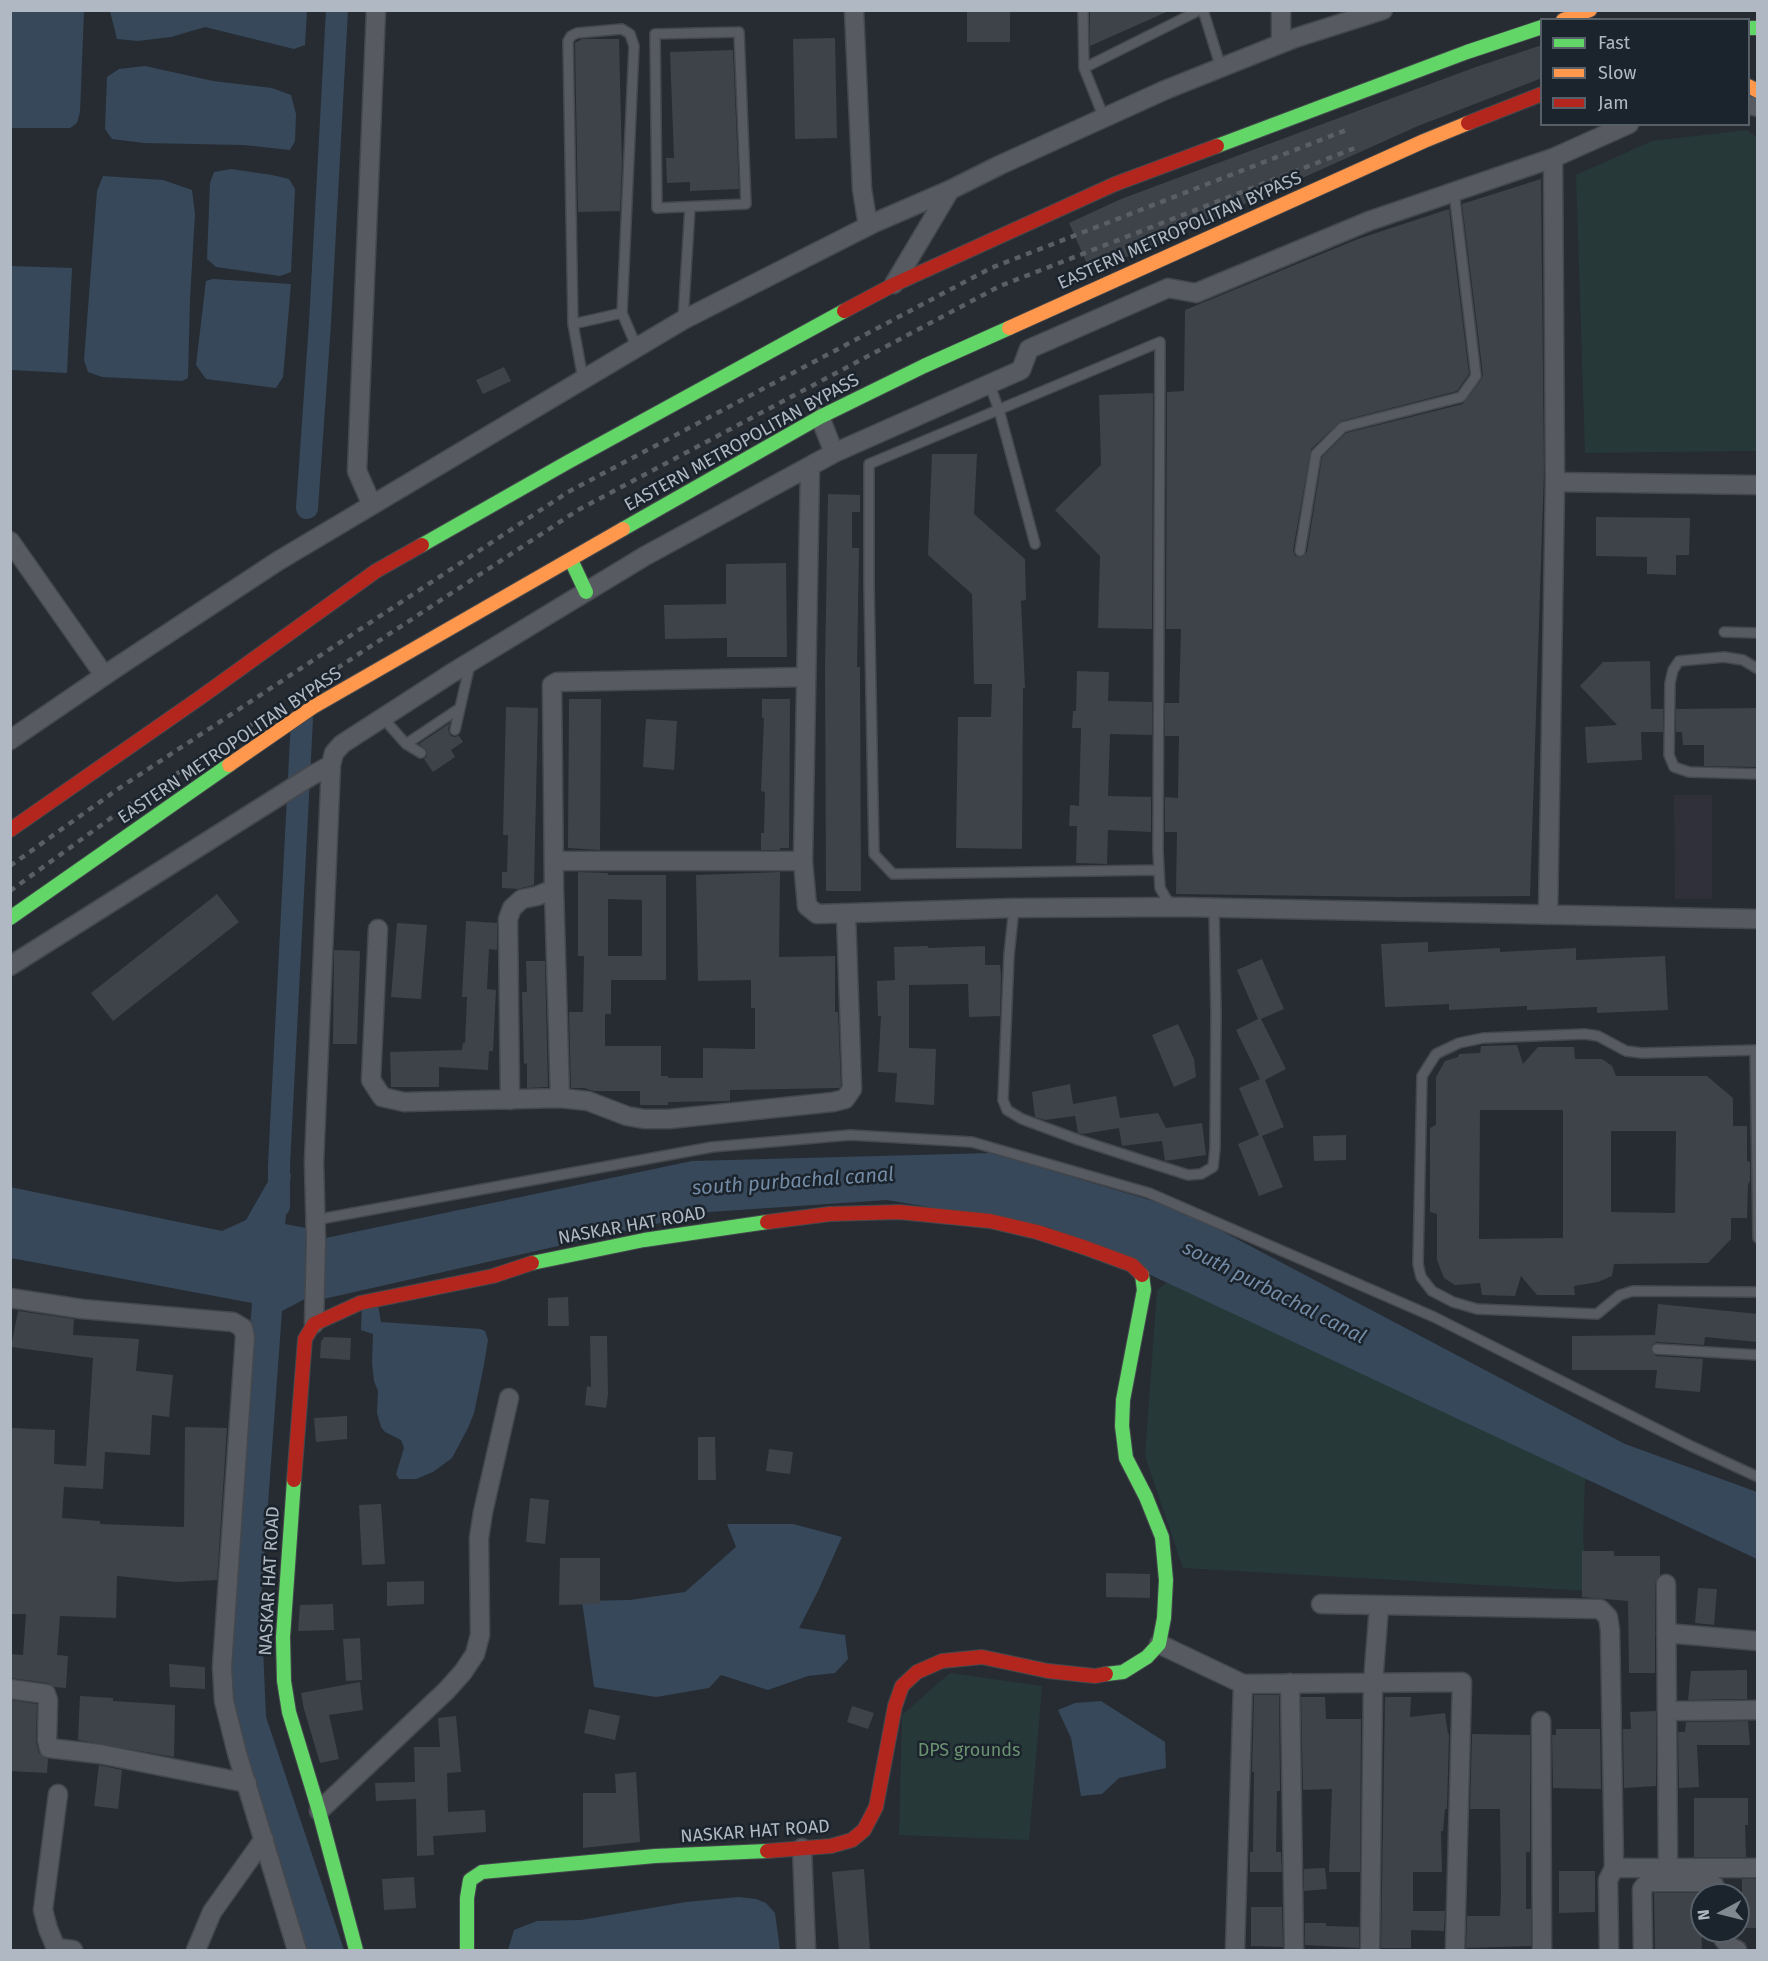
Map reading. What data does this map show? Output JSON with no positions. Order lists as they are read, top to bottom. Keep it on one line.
{"streets":{"main road":["EASTERN METROPOLITAN BYPASS","NASKAR HAT ROAD"]},"water":["south purbachal canal"],"parks":["DPS grounds"],"legend":["Fast","Slow","Jam"],"north":"left"}
